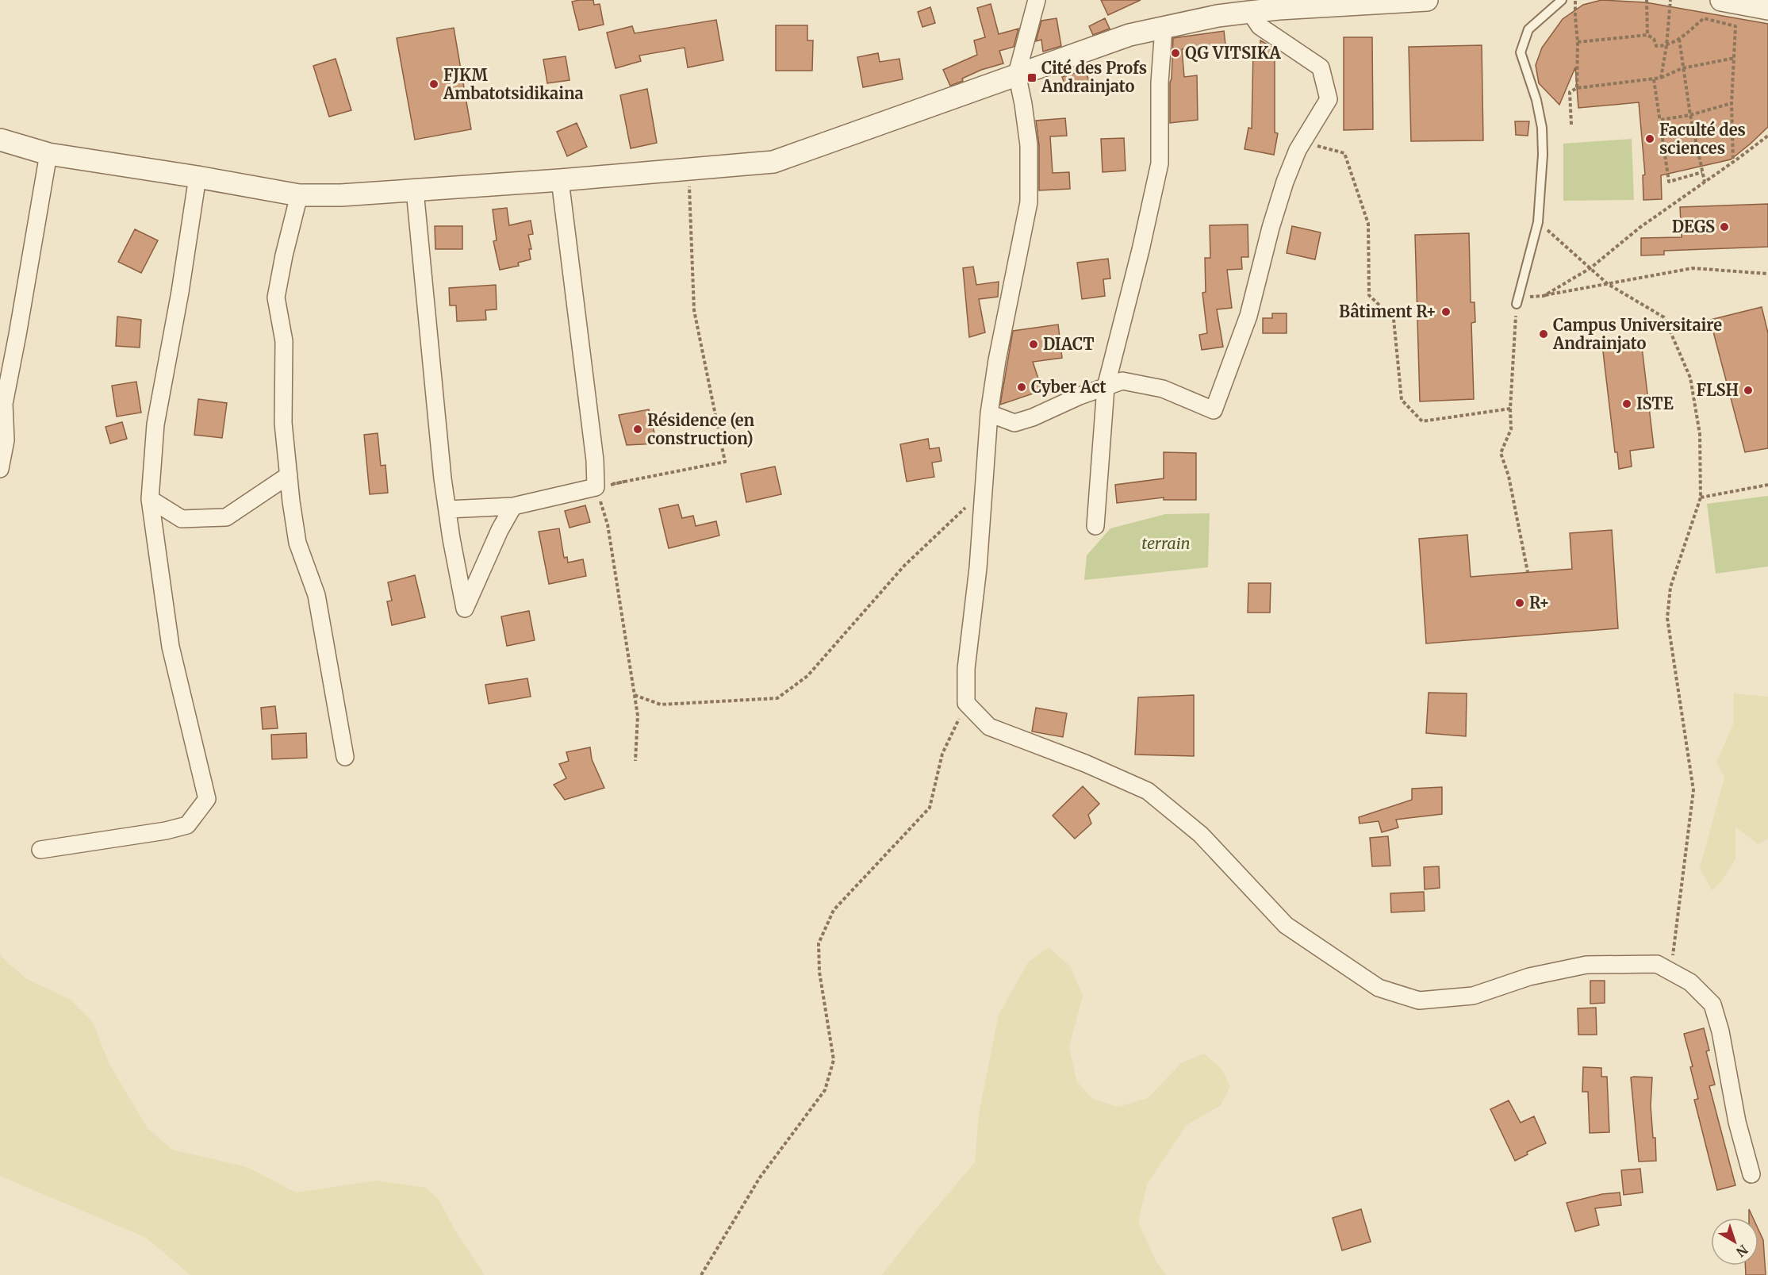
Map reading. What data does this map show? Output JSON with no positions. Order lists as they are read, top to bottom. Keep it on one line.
{"parks":["terrain"],"places":{"other":["QG VITSIKA","FJKM Ambatotsidikaina","Faculté des sciences","DEGS","Bâtiment R+","Campus Universitaire Andrainjato","DIACT","Cyber Act","FLSH","ISTE","Résidence (en construction)","R+"],"transit":["Cité des Profs Andrainjato"]},"north":"bottom right"}
